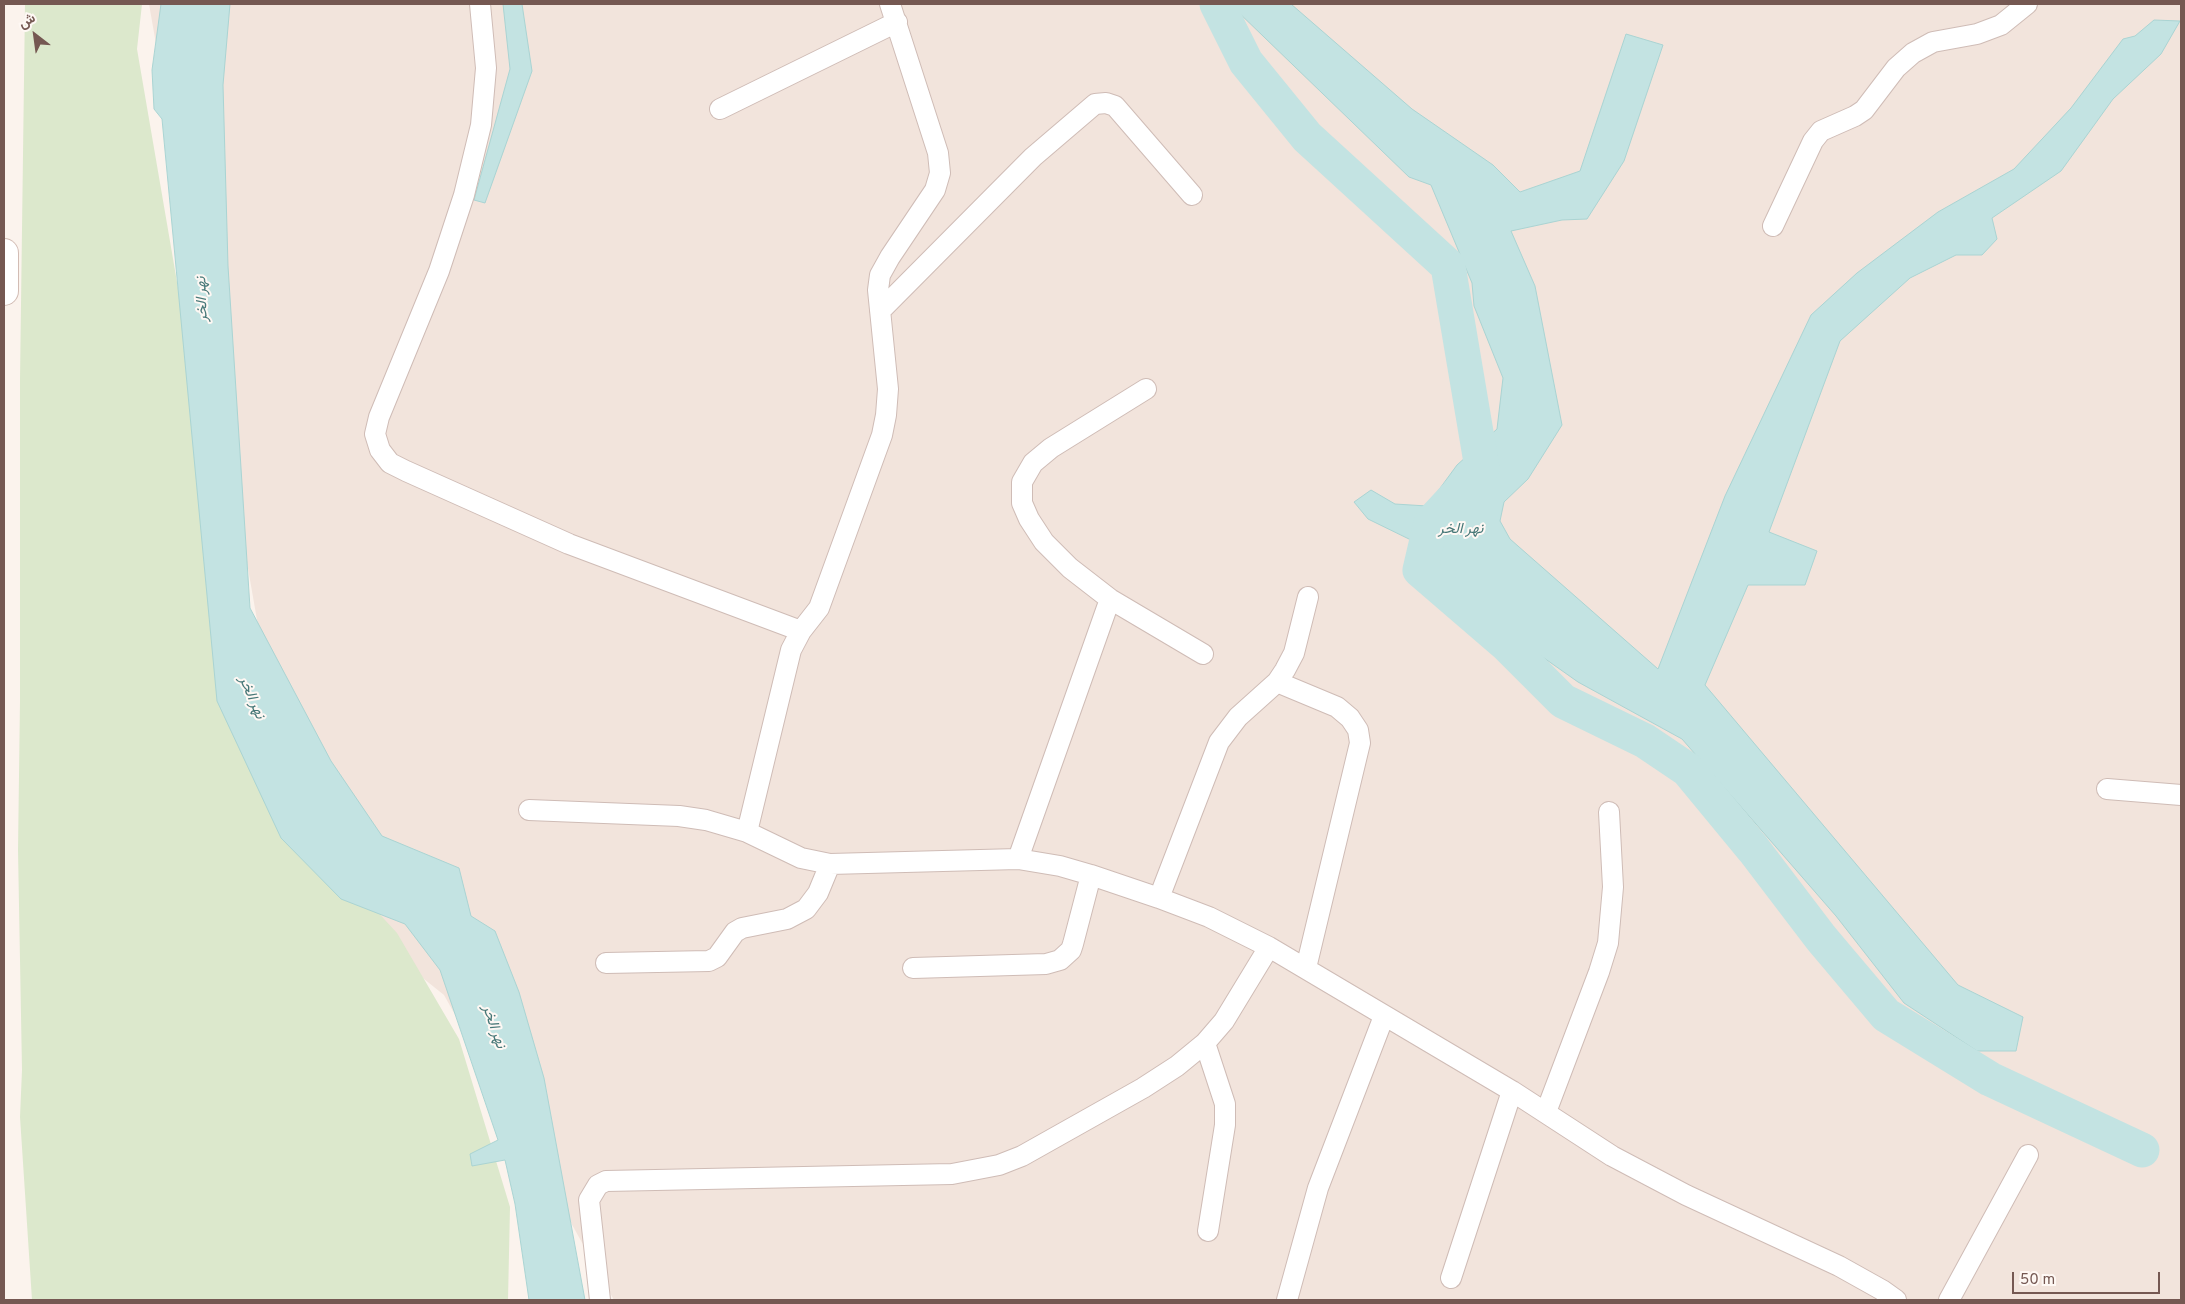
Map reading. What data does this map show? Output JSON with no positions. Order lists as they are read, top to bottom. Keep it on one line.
{"water":["نهر الخر"],"scale_bar":"50 m","north":"top left"}
